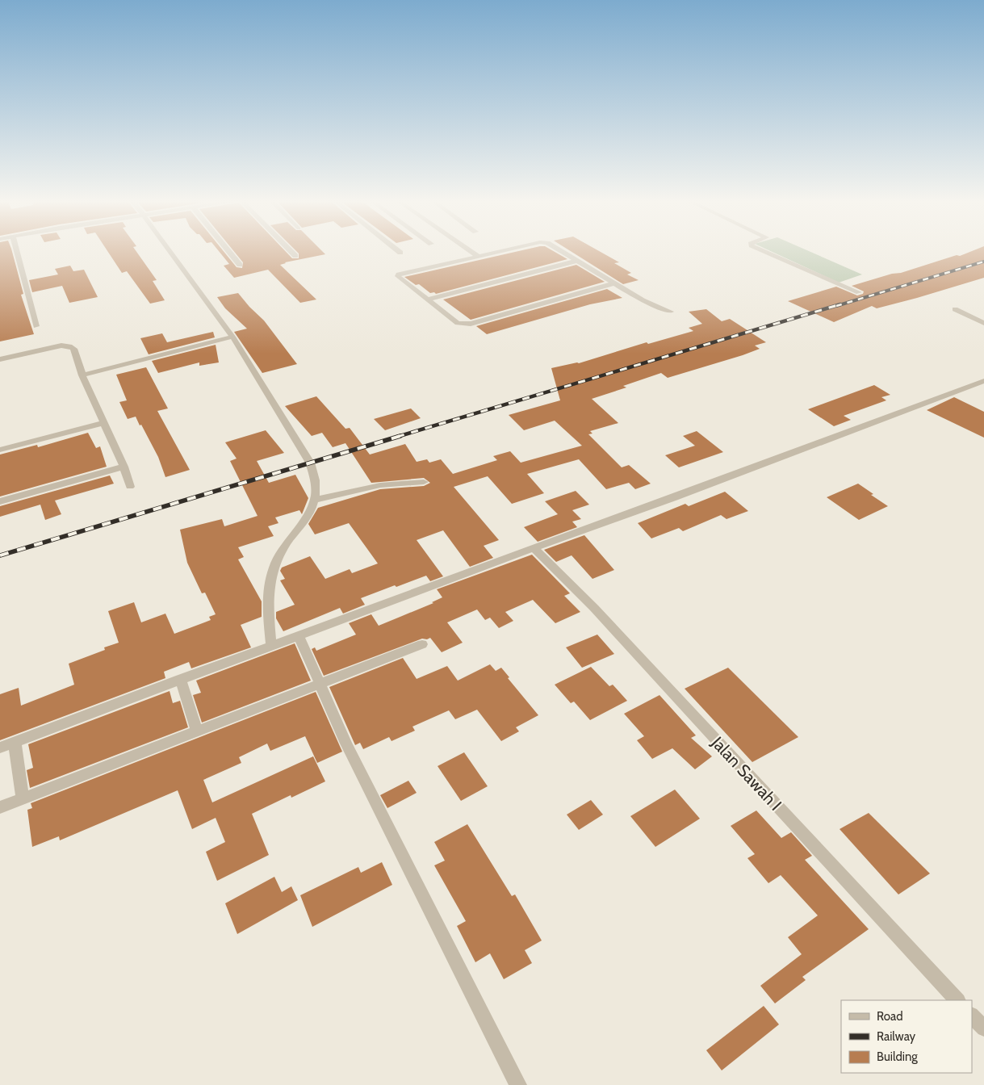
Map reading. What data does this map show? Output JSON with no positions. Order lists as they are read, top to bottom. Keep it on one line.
{"streets":{"street":["Jalan Sawah I"]},"legend":["Road","Railway","Building"]}
